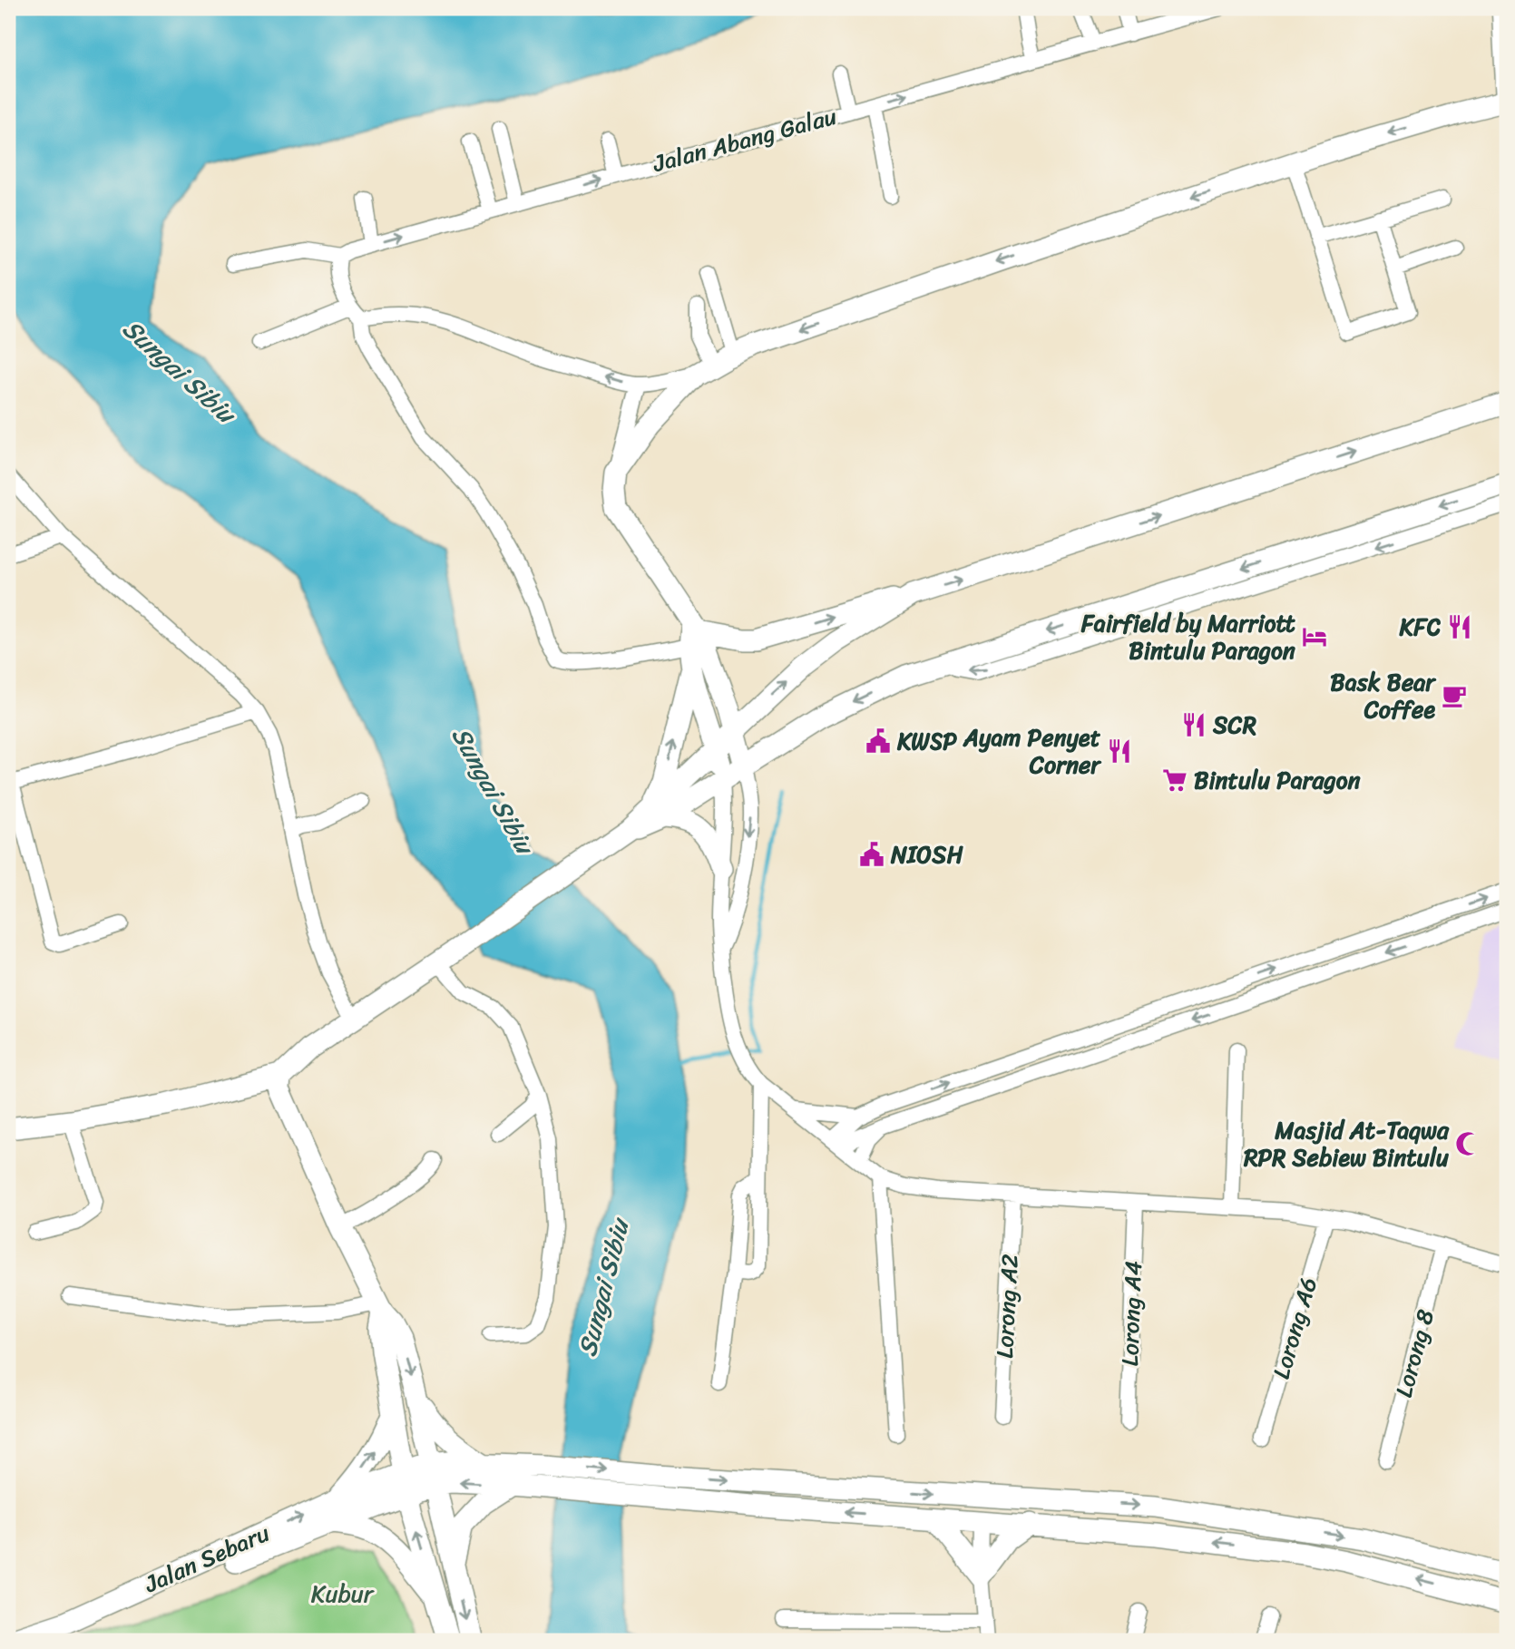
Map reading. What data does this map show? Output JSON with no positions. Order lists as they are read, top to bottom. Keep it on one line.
{"streets":{"street":["Jalan Abang Galau","Lorong A2","Lorong A4","Lorong A6","Lorong 8","Jalan Sebaru"]},"one_way":["Jalan Abang Galau"],"water":["Sungai Sibiu"],"parks":["Kubur"],"places":{"restaurant":["KFC","SCR","Ayam Penyet Corner"],"hotel":["Fairfield by Marriott Bintulu Paragon"],"cafe":["Bask Bear Coffee"],"public building":["KWSP","NIOSH"],"supermarket":["Bintulu Paragon"],"mosque":["Masjid At-Taqwa RPR Sebiew Bintulu"]}}
